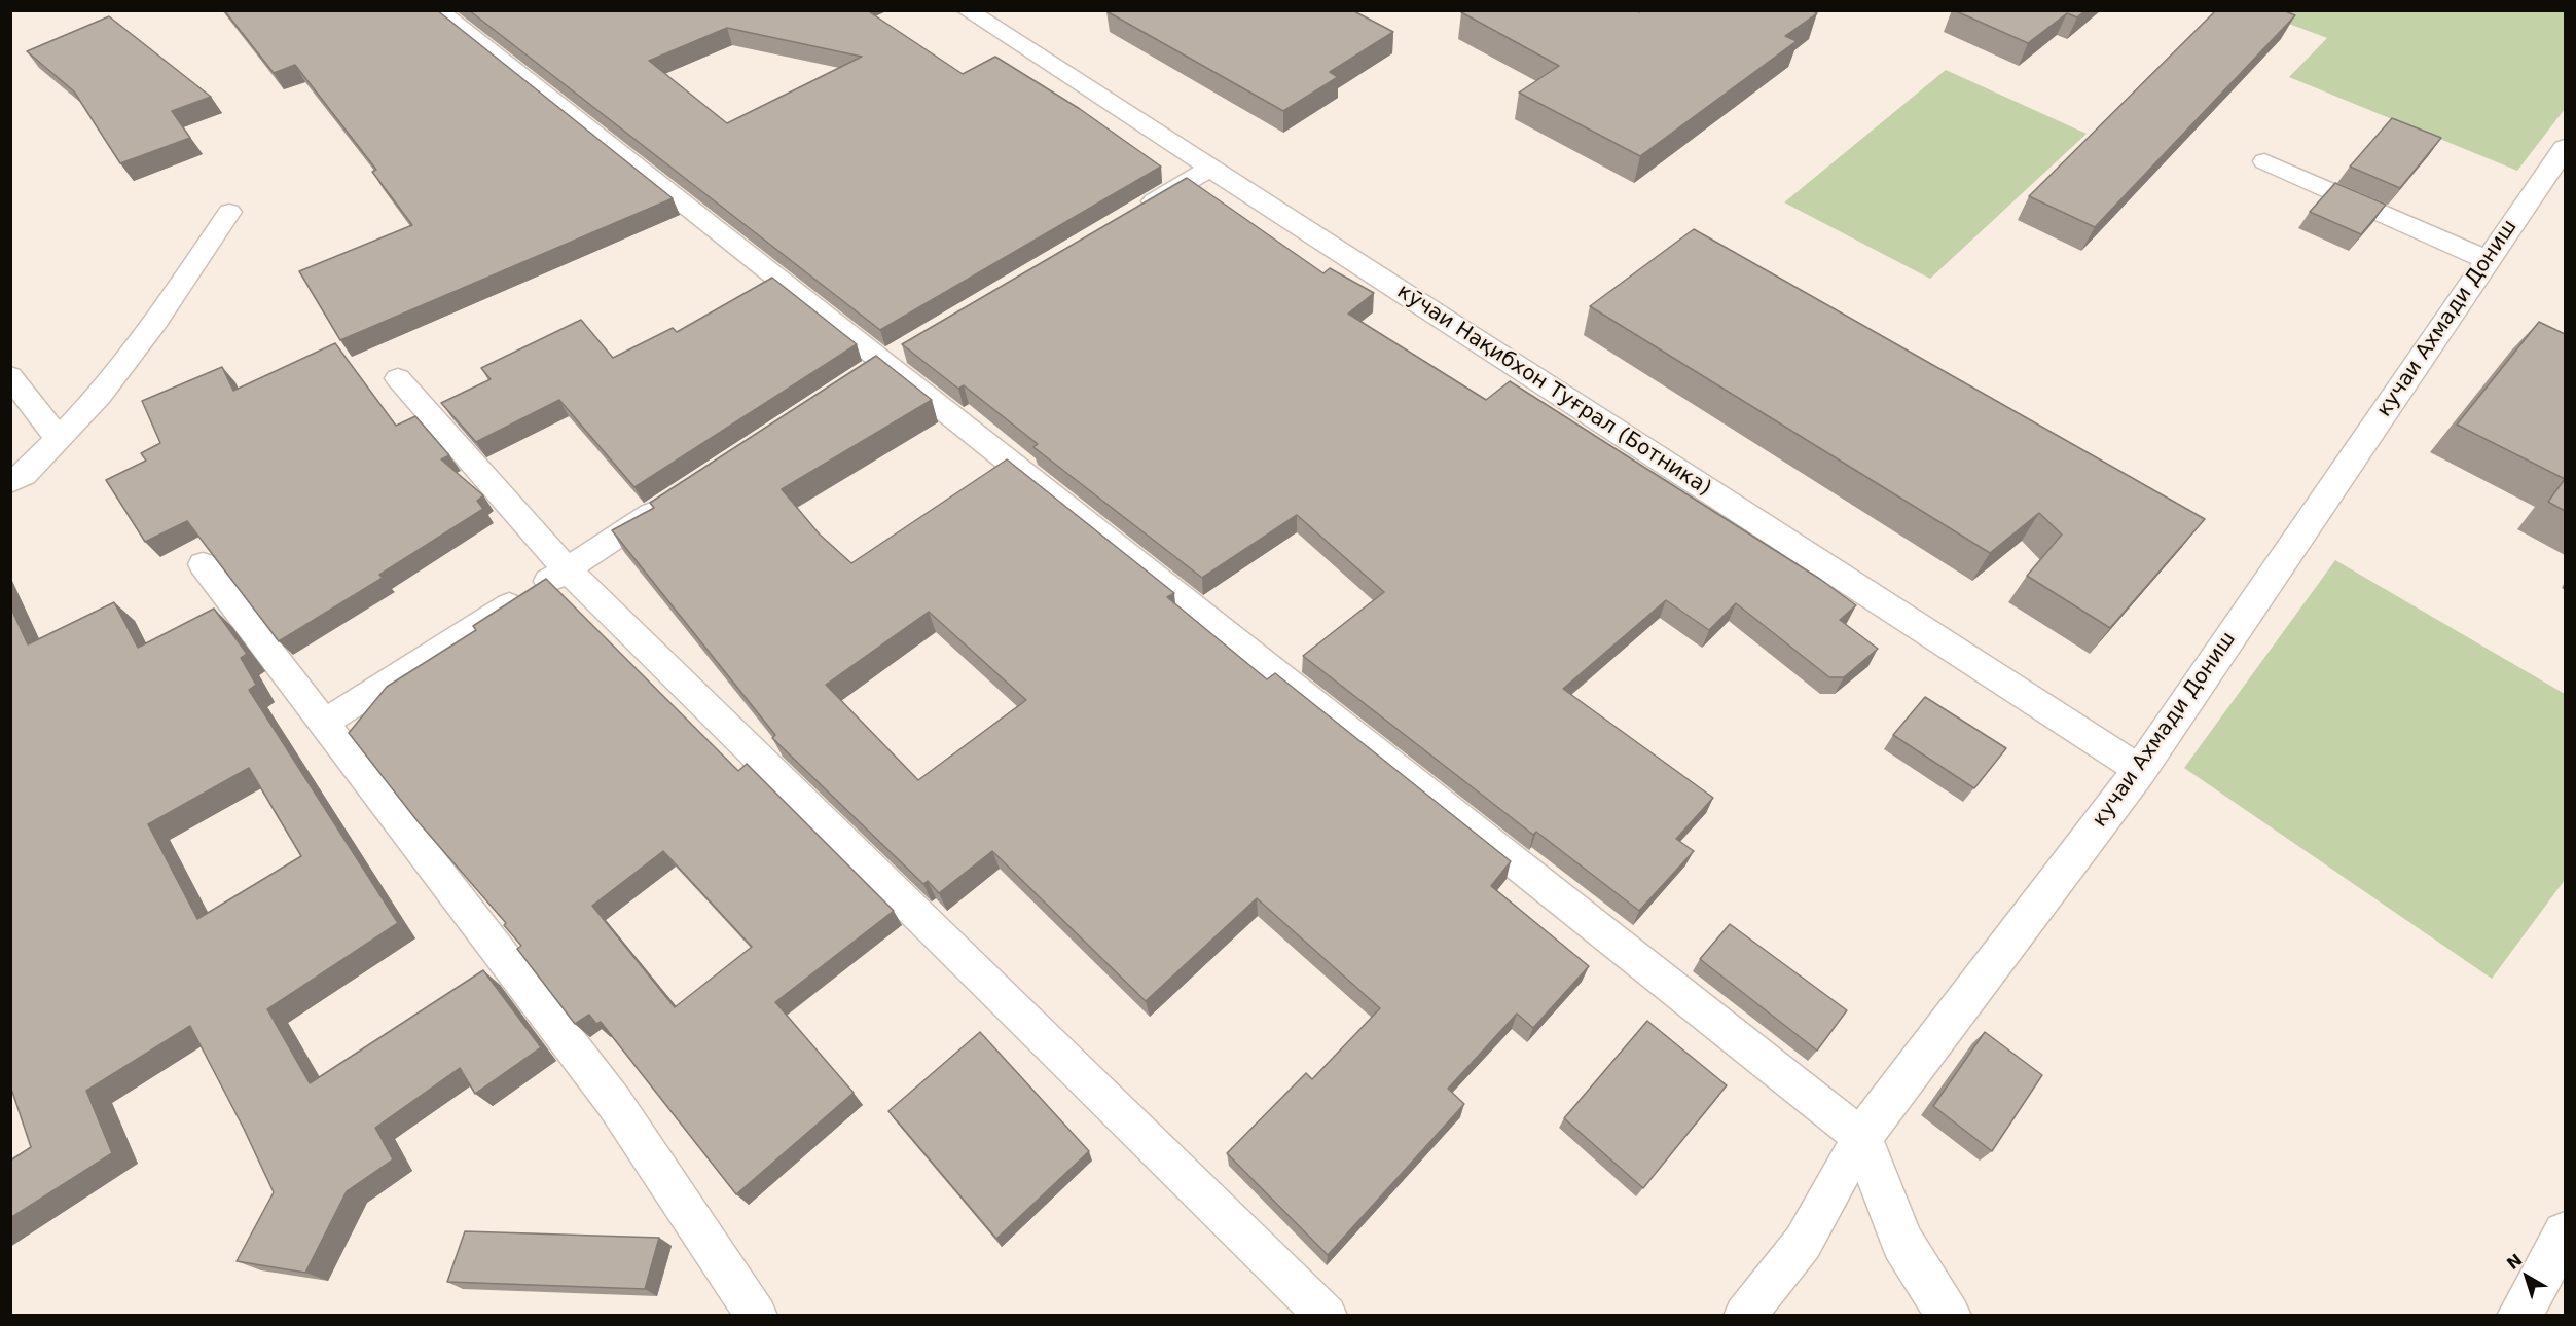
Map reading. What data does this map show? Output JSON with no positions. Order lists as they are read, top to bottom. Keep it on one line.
{"streets":{"street":["кучаи Ахмади Дониш"],"lane":["кӯчаи Нақибхон Туғрал (Ботника)"]},"crossings":[["кучаи Ахмади Дониш","кӯчаи Нақибхон Туғрал (Ботника)"]],"north":"top left"}
